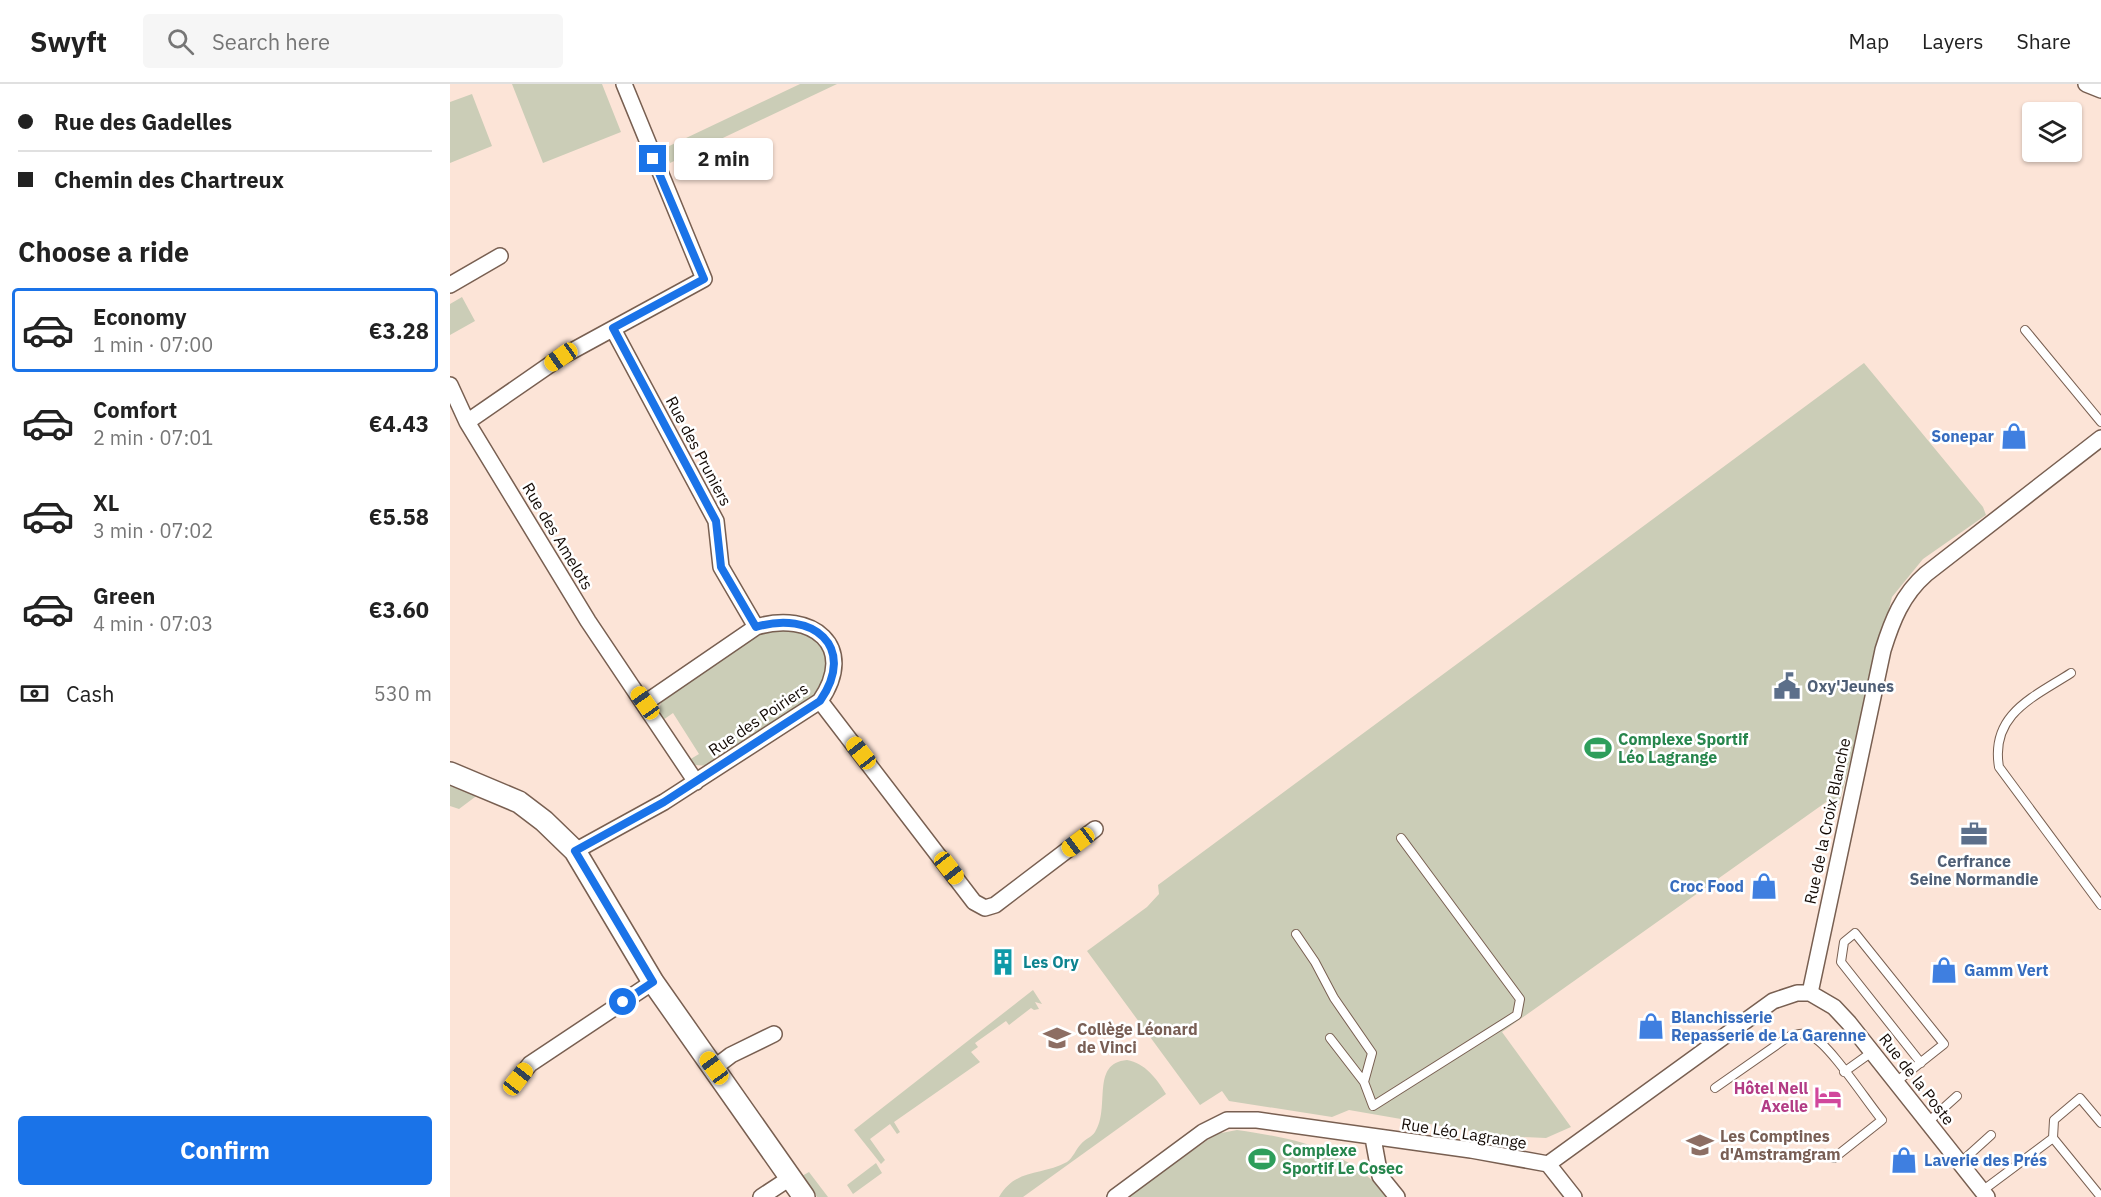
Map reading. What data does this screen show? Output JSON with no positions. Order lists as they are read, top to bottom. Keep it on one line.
{"streets":{"street":["Rue des Pruniers","Rue des Amelots","Rue des Poiriers","Rue de la Croix Blanche","Rue de la Poste","Rue Léo Lagrange"]},"crossings":[["Rue des Pruniers","Rue des Poiriers"],["Rue des Amelots","Rue des Poiriers"],["Rue de la Croix Blanche","Rue de la Poste"]],"places":{"shop":["Sonepar","Croc Food","Gamm Vert","Blanchisserie Repasserie de La Garenne","Laverie des Prés"],"public building":["Oxy'Jeunes"],"sports":["Complexe Sportif Léo Lagrange","Complexe Sportif Le Cosec"],"office":["Cerfrance Seine Normandie"],"building":["Les Ory"],"school or university":["Collège Léonard de Vinci","Les Comptines d'Amstramgram"],"hotel":["Hôtel Nell Axelle"]},"page":{"header":"Swyft","search":"Search here","nav":["Map","Layers","Share"],"banner":["Rue des Gadelles","Chemin des Chartreux"],"bubble":"2 min","heading":"Choose a ride","list":[{"name":"Economy","note":"1 min · 07:00","value":"€3.28"},{"name":"Comfort","note":"2 min · 07:01","value":"€4.43"},{"name":"XL","note":"3 min · 07:02","value":"€5.58"},{"name":"Green","note":"4 min · 07:03","value":"€3.60"}],"pay":["Cash","530 m"],"buttons":"Confirm"}}
